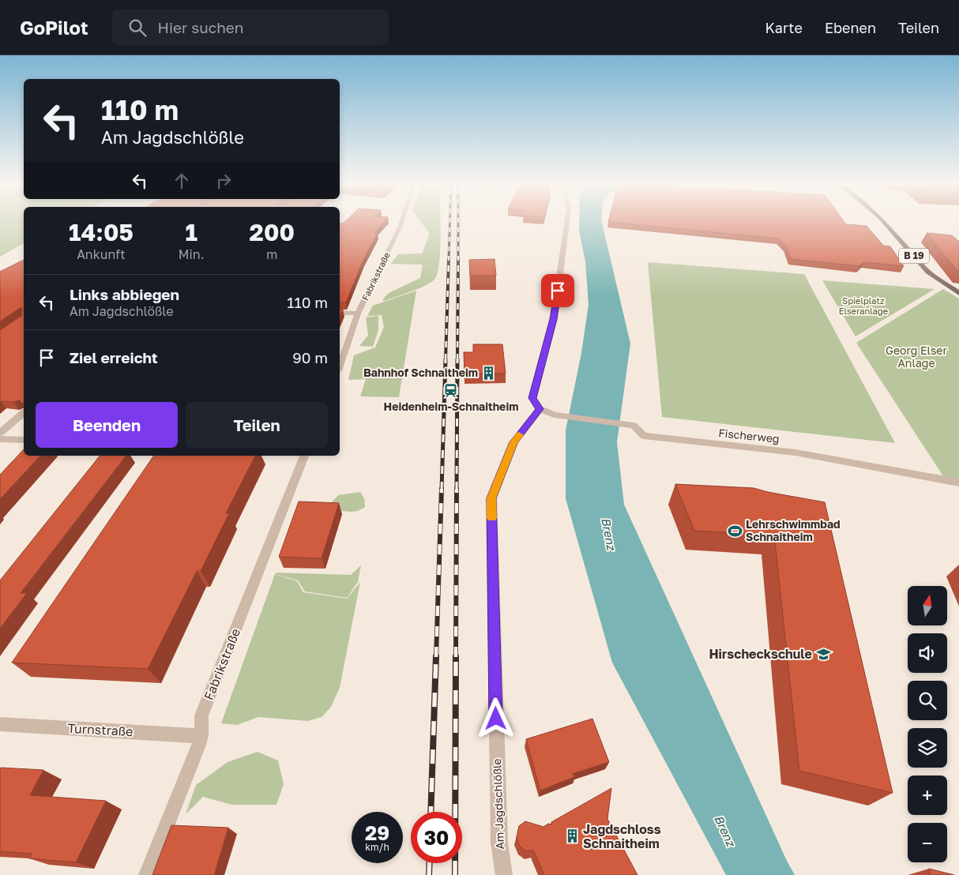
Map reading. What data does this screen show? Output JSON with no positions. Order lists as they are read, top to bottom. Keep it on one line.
{"streets":{"main road":["B 19"],"street":["Fabrikstraße","Fischerweg","Turnstraße","Am Jagdschlößle"]},"crossings":[["Fabrikstraße","Turnstraße"],["Fischerweg","Am Jagdschlößle"]],"water":["Brenz"],"parks":["Spielplatz Elseranlage","Georg Elser Anlage"],"places":{"building":["Bahnhof Schnaitheim","Jagdschloss Schnaitheim"],"station":["Heidenheim-Schnaitheim"],"sports":["Lehrschwimmbad Schnaitheim"],"school or university":["Hirscheckschule"]},"north":"top","page":{"header":"GoPilot","search":"Hier suchen","nav":["Karte","Ebenen","Teilen"],"turn":["110 m","Am Jagdschlößle"],"eta":["14:05","Ankunft","1","Min.","200","m"],"list":[{"name":"Links abbiegen","note":"Am Jagdschlößle","value":"110 m"},{"name":"Ziel erreicht","value":"90 m"}],"buttons":["Beenden","Teilen"],"map_buttons":["+","−"],"speed":"29 km/h","limit":"30"}}
